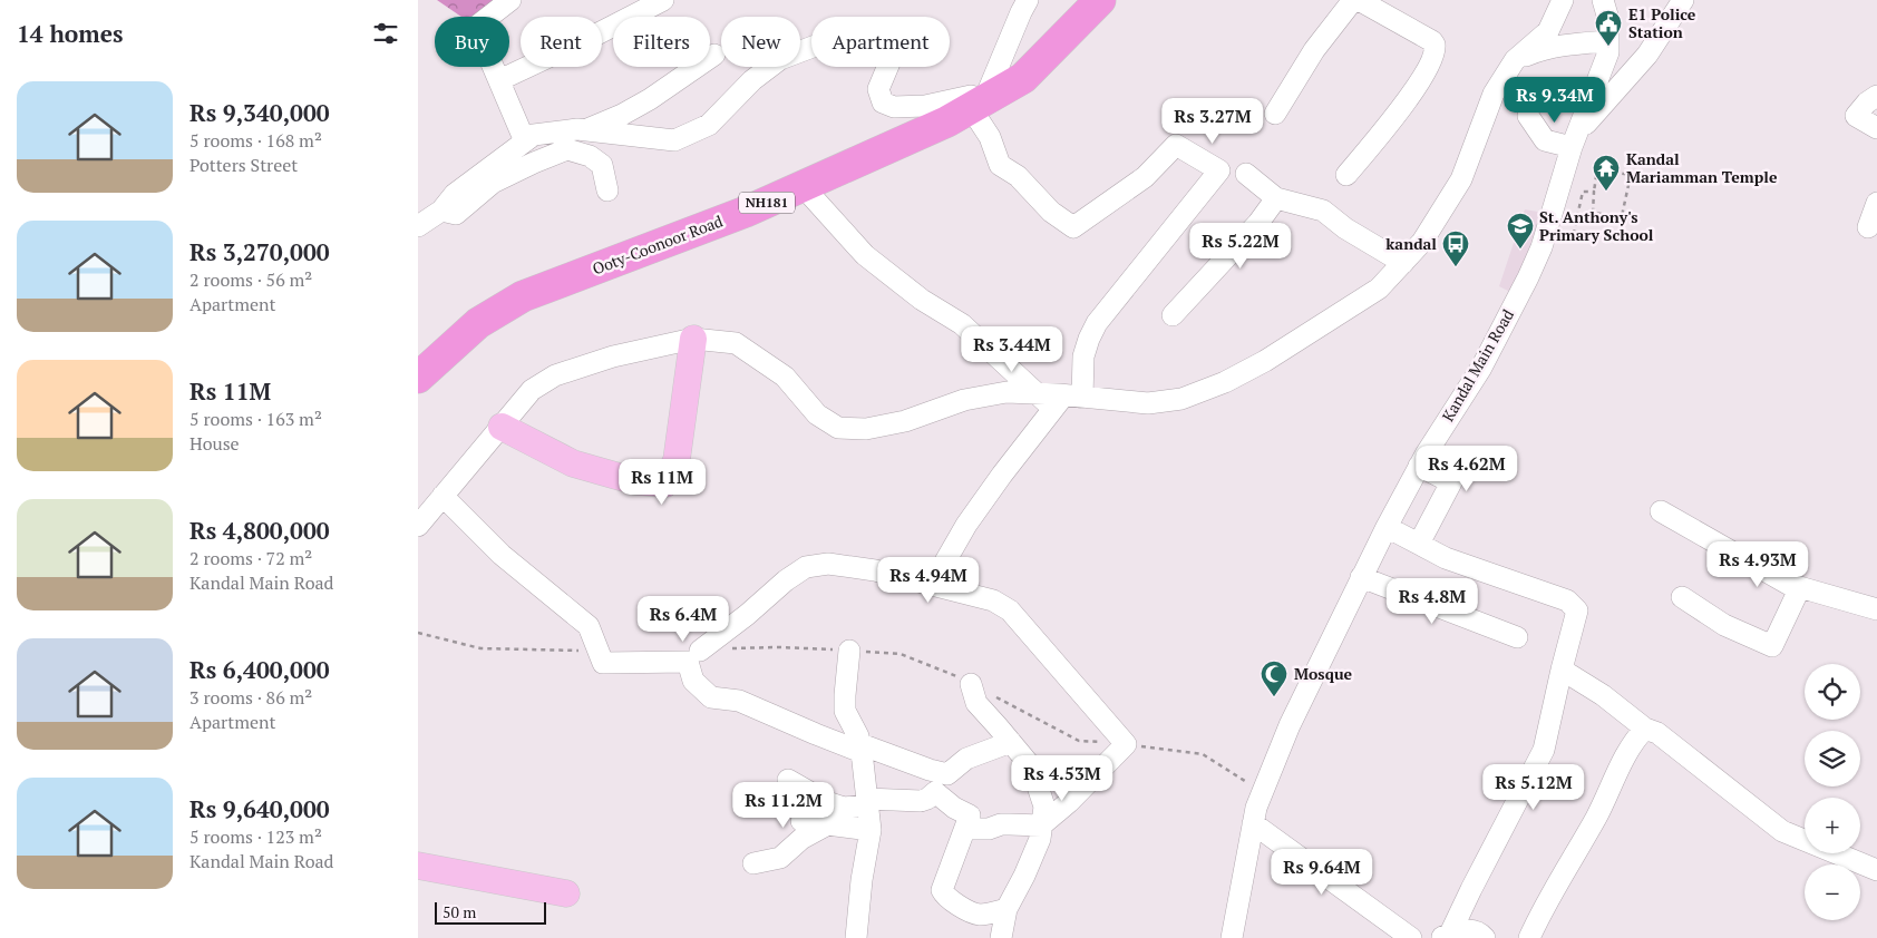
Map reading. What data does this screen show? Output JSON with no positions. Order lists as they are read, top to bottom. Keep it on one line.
{"streets":{"highway":["NH181","Ooty-Coonoor Road"],"street":["Kandal Main Road"]},"places":{"public building":["E1 Police Station"],"temple":["Kandal Mariamman Temple"],"school or university":["St. Anthony's Primary School"],"bus stop":["kandal"],"mosque":["Mosque"]},"scale_bar":"50 m","page":{"heading":"14 homes","chip":["Buy","Rent","Filters","New","Apartment"],"list":[{"name":"Rs 9,340,000","note":"5 rooms · 168 m² · Potters Street"},{"name":"Rs 3,270,000","note":"2 rooms · 56 m² · Apartment"},{"name":"Rs 11M","note":"5 rooms · 163 m² · House"},{"name":"Rs 4,800,000","note":"2 rooms · 72 m² · Kandal Main Road"},{"name":"Rs 6,400,000","note":"3 rooms · 86 m² · Apartment"},{"name":"Rs 9,640,000","note":"5 rooms · 123 m² · Kandal Main Road"}],"price":["Rs 9.34M","Rs 3.27M","Rs 5.22M","Rs 3.44M","Rs 4.62M","Rs 11M","Rs 4.93M","Rs 4.94M","Rs 4.8M","Rs 6.4M","Rs 4.53M","Rs 5.12M","Rs 11.2M","Rs 9.64M"],"map_buttons":["+","−"],"scale":"50 m"}}
